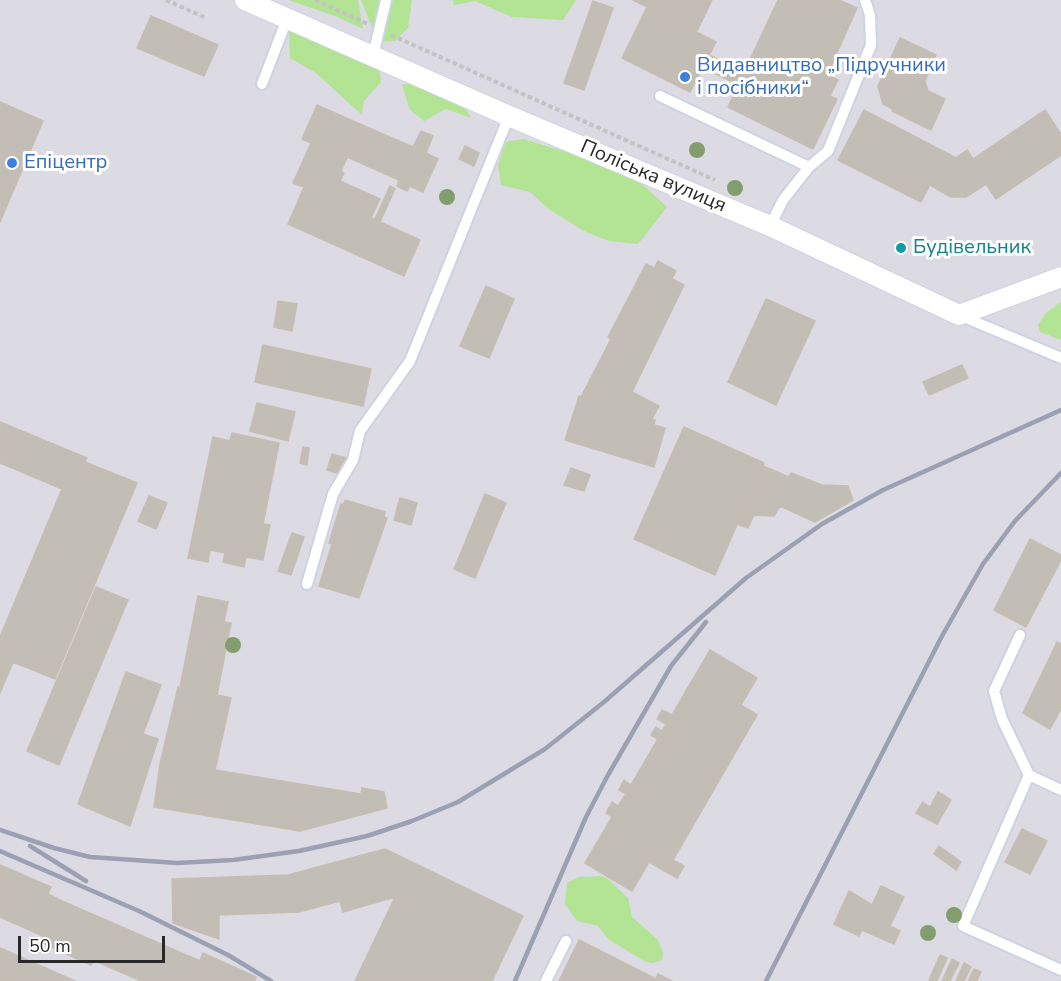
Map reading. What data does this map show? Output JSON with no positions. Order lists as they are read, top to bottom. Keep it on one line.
{"streets":{"street":["Поліська вулиця"]},"places":["Видавництво „Підручники і посібники“","Епіцентр","Будівельник"],"scale_bar":"50 m"}
